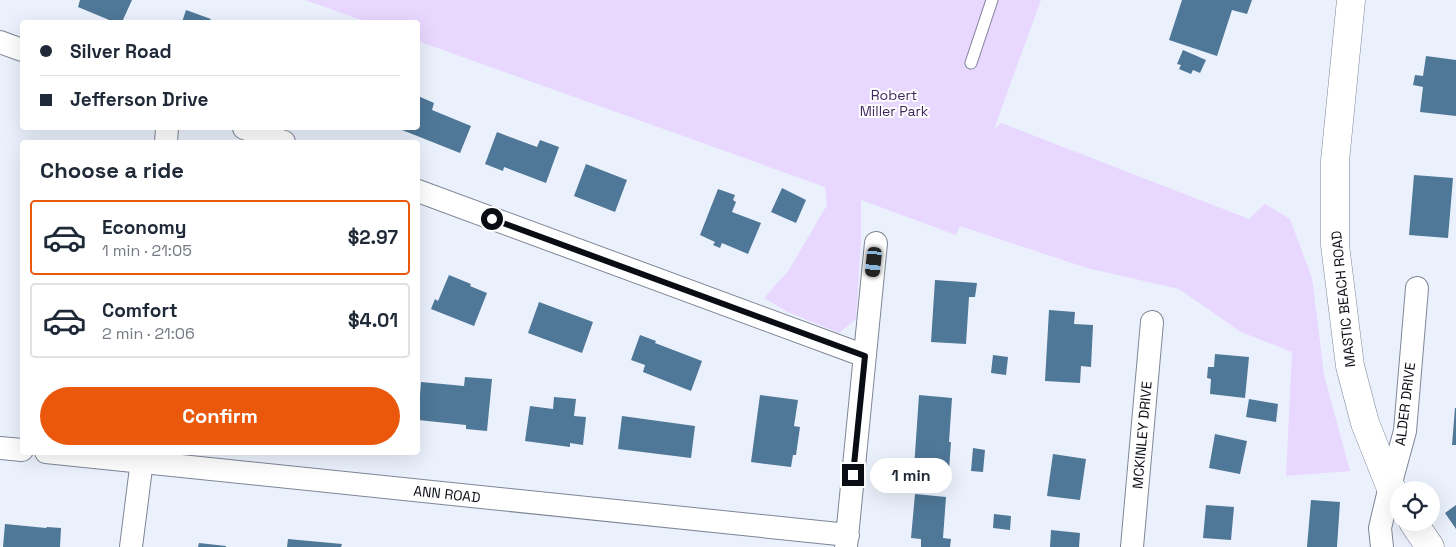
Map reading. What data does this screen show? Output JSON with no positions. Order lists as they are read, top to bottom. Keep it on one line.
{"streets":{"street":["MASTIC BEACH ROAD","ALDER DRIVE","MCKINLEY DRIVE","ANN ROAD"]},"parks":["Robert Miller Park"],"page":{"banner":["Silver Road","Jefferson Drive"],"heading":"Choose a ride","list":[{"name":"Economy","note":"1 min · 21:05","value":"$2.97"},{"name":"Comfort","note":"2 min · 21:06","value":"$4.01"}],"buttons":"Confirm","bubble":"1 min"}}
